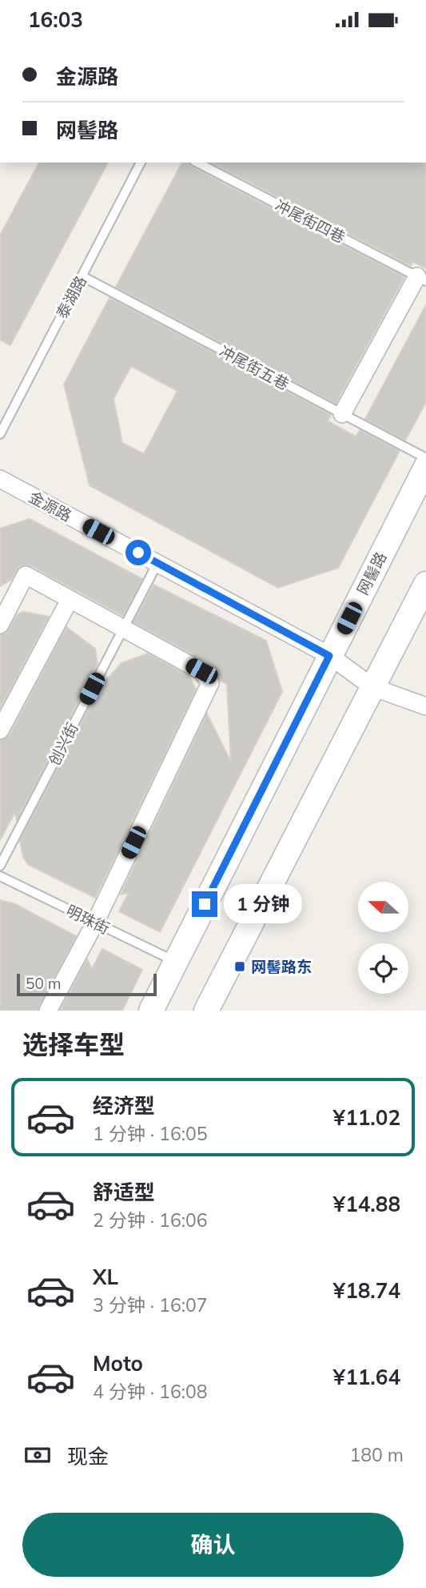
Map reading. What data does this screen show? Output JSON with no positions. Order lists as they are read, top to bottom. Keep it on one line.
{"streets":{"main road":["网髻路"],"street":["金源路"],"lane":["冲尾街四巷","泰湖路","冲尾街五巷","创兴街","明珠街"]},"crossings":[["泰湖路","冲尾街五巷"],["金源路","网髻路"],["金源路","创兴街"],["网髻路","明珠街"]],"places":{"transit":["网髻路东"]},"scale_bar":"50 m","north":"left","page":{"status":"16:03","banner":["金源路","网髻路"],"bubble":"1 分钟","scale":"50 m","heading":"选择车型","list":[{"name":"经济型","note":"1 分钟 · 16:05","value":"¥11.02"},{"name":"舒适型","note":"2 分钟 · 16:06","value":"¥14.88"},{"name":"XL","note":"3 分钟 · 16:07","value":"¥18.74"},{"name":"Moto","note":"4 分钟 · 16:08","value":"¥11.64"}],"pay":["现金","180 m"],"buttons":"确认"}}
